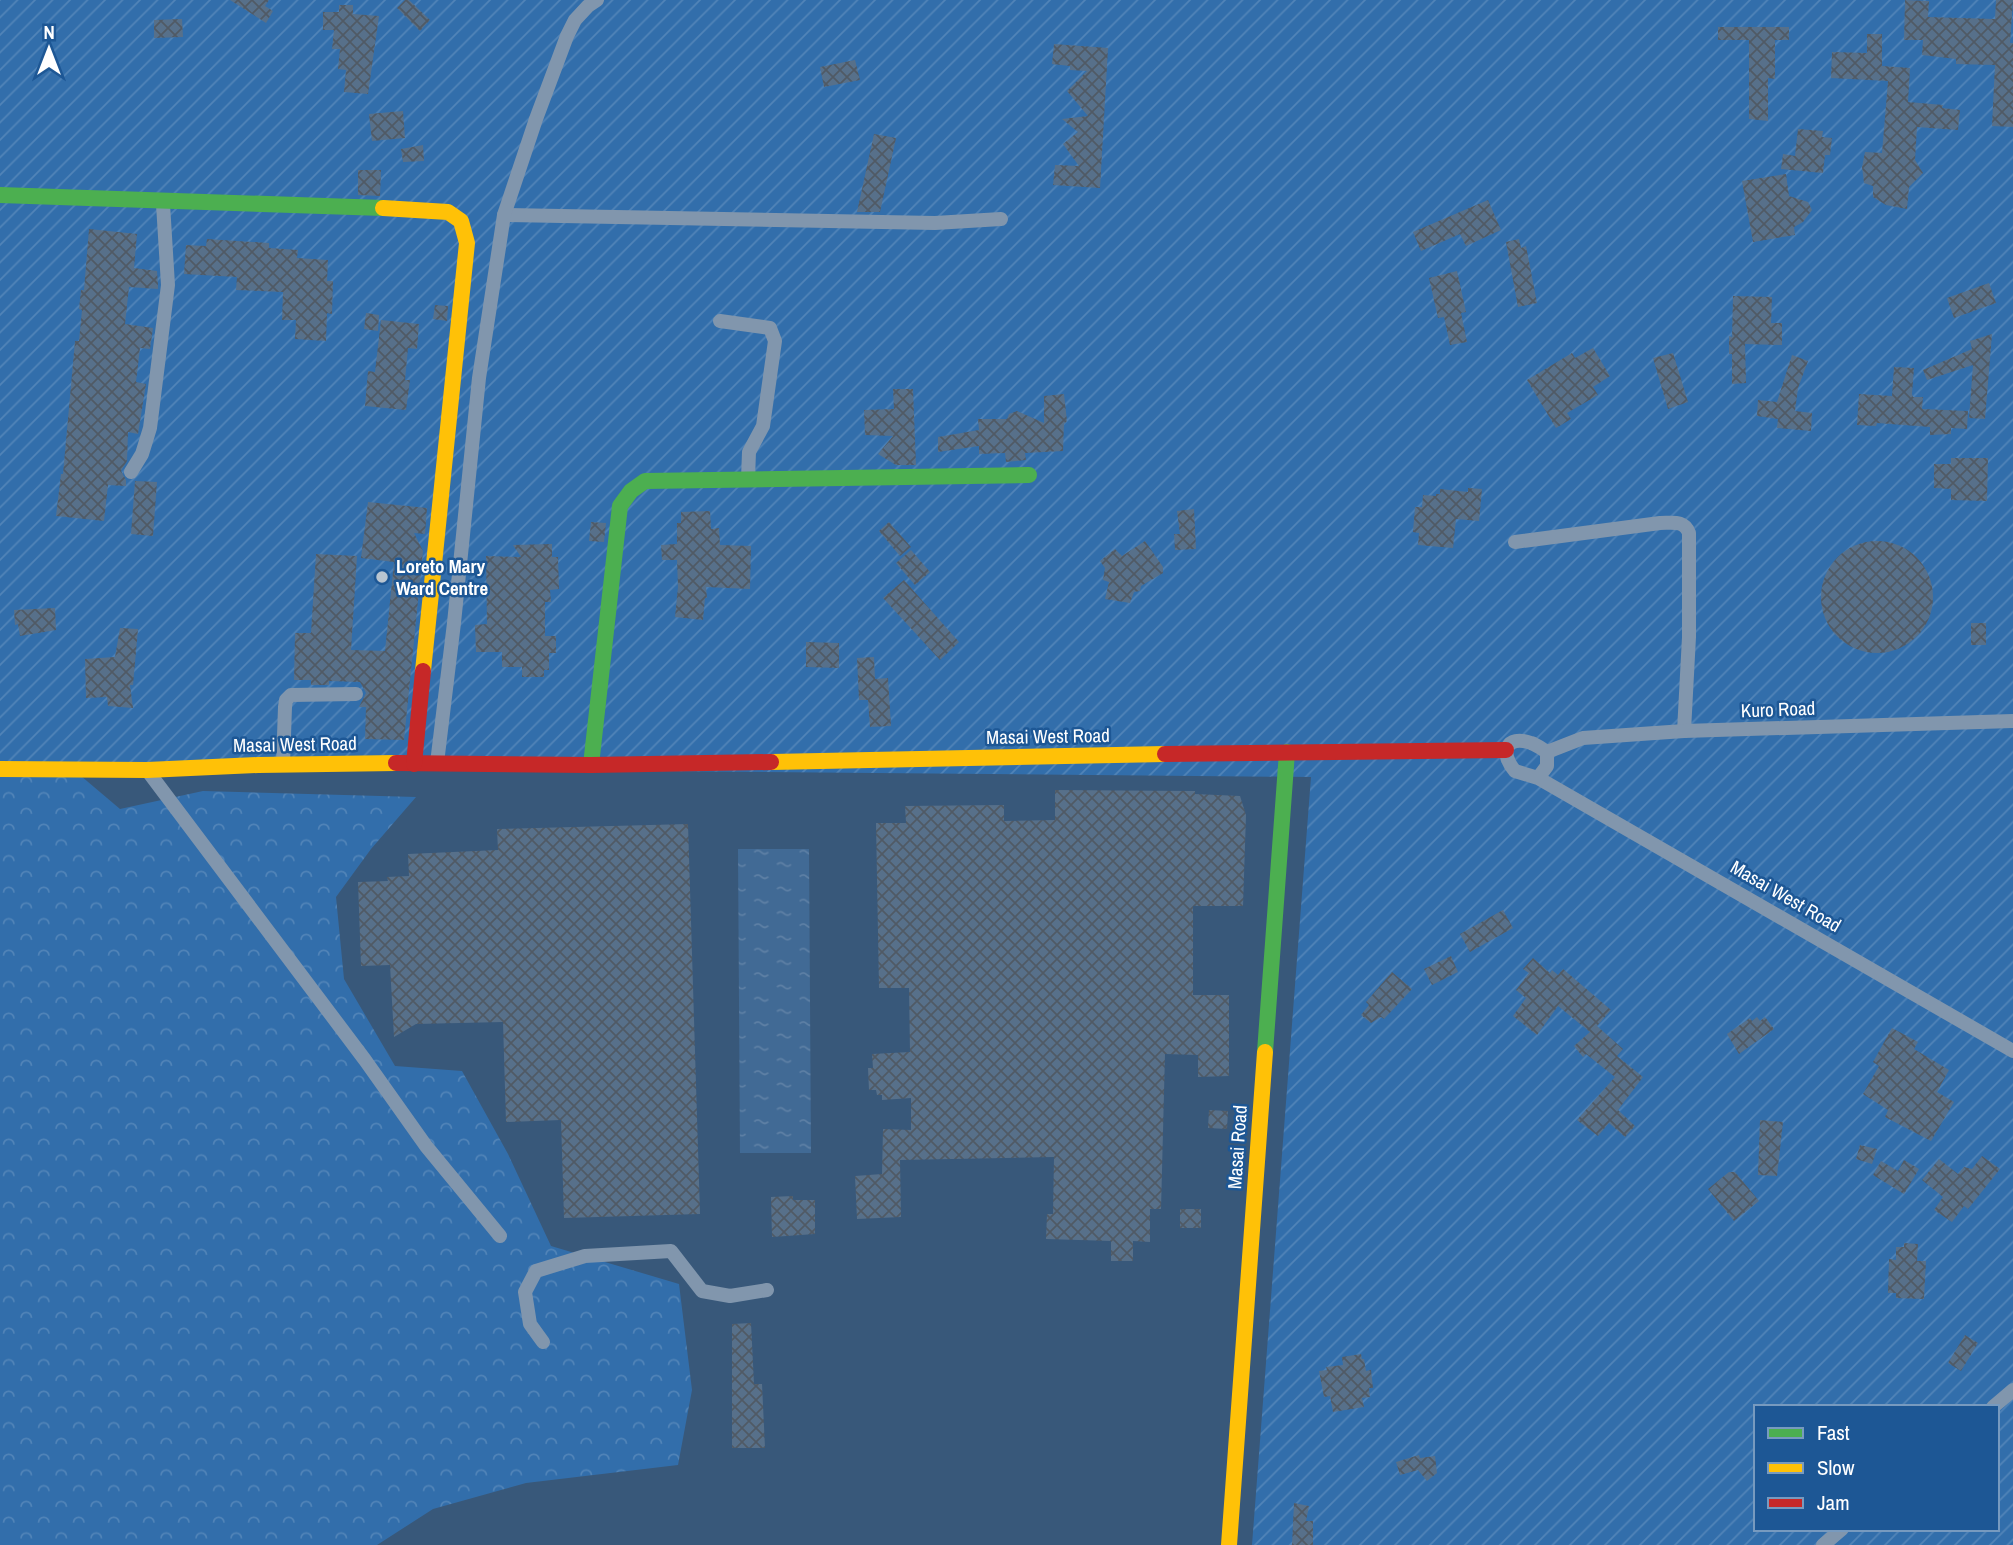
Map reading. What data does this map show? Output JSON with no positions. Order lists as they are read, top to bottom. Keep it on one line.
{"streets":{"street":["Kuro Road","Masai West Road","Masai Road"]},"crossings":[["Kuro Road","Masai West Road"],["Masai West Road","Masai Road"]],"places":["Loreto Mary Ward Centre"],"legend":["Fast","Slow","Jam"],"north":"top"}
